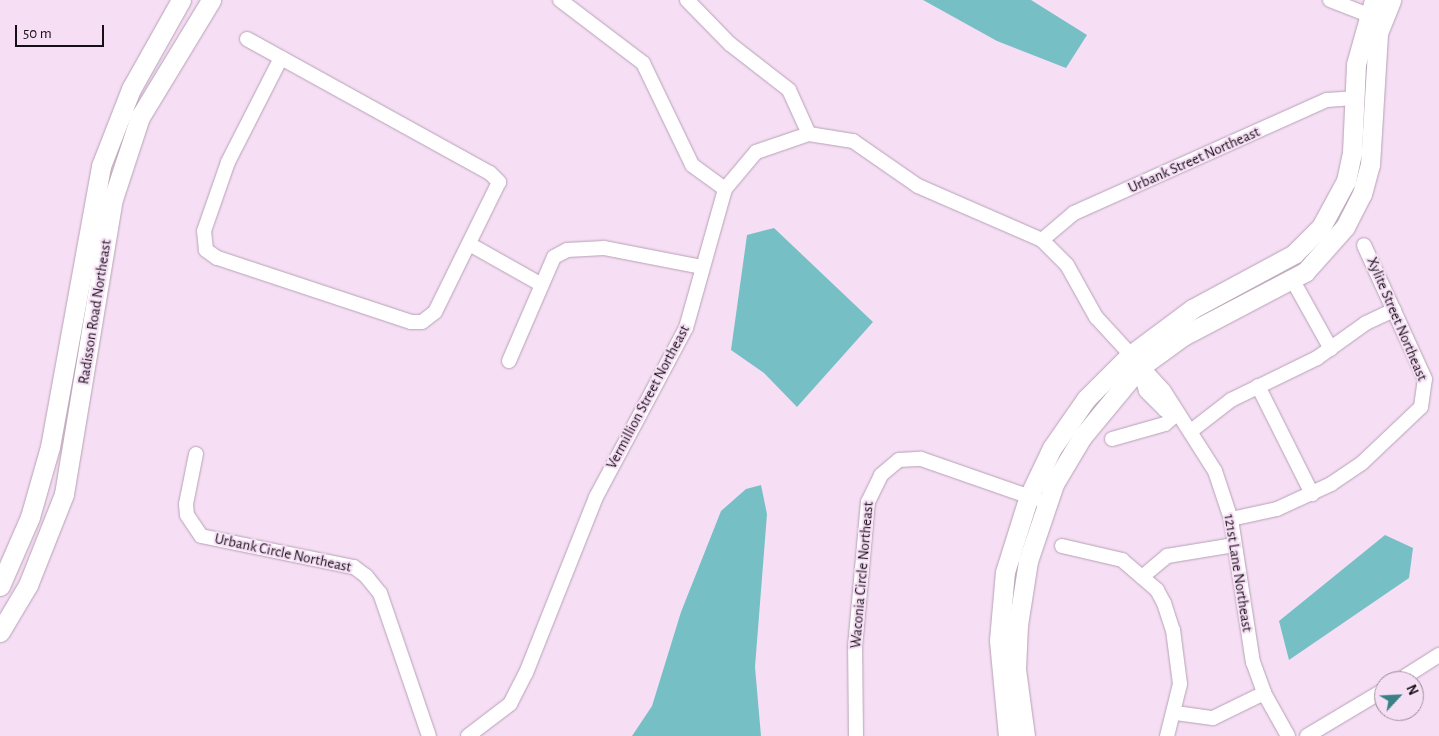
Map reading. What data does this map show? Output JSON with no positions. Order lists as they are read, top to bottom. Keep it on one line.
{"streets":{"street":["Urbank Street Northeast","Radisson Road Northeast","Xylite Street Northeast","Vermillion Street Northeast","Urbank Circle Northeast","121st Lane Northeast","Waconia Circle Northeast"]},"crossings":[["Urbank Street Northeast","Vermillion Street Northeast"],["Xylite Street Northeast","121st Lane Northeast"],["Vermillion Street Northeast","121st Lane Northeast"]],"scale_bar":"50 m","north":"top right"}
